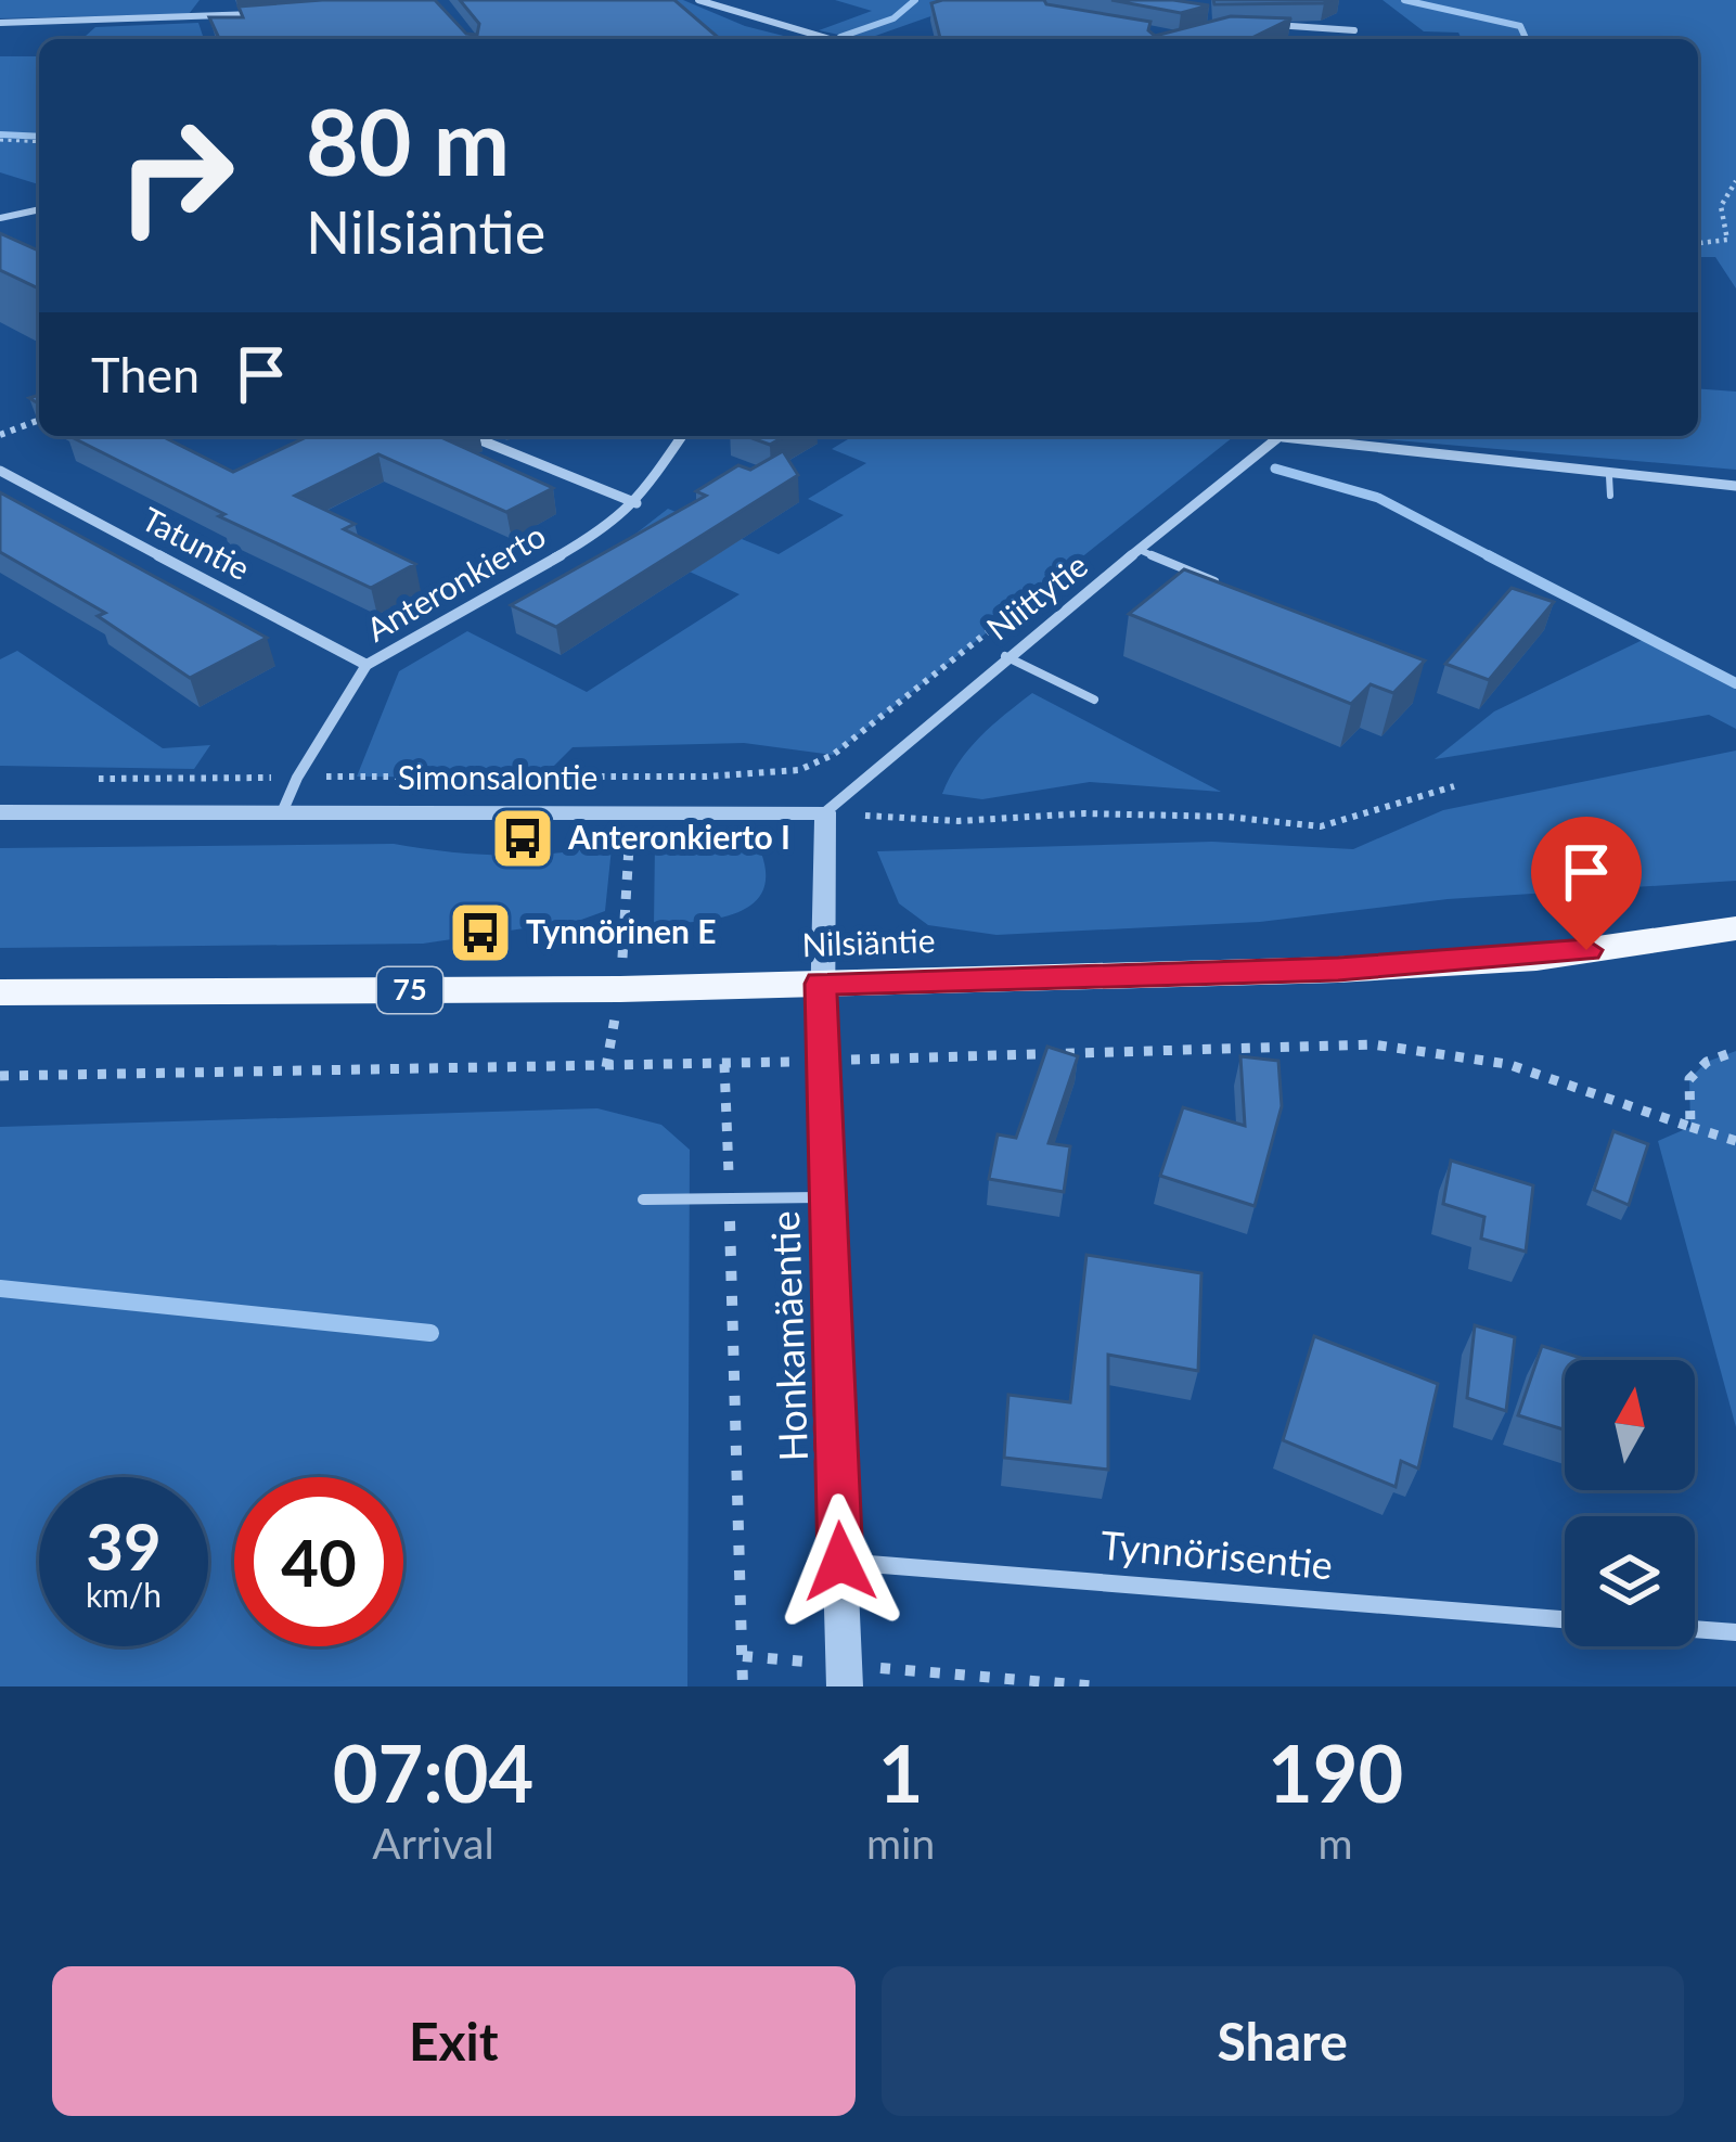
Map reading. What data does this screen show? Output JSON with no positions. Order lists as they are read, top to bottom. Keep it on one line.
{"streets":{"main road":["Nilsiäntie","75"],"street":["Tatuntie","Anteronkierto","Niittytie","Simonsalontie","Honkamäentie","Tynnörisentie"]},"crossings":[["Tatuntie","Anteronkierto"],["Anteronkierto","Simonsalontie"],["Niittytie","Simonsalontie"],["Nilsiäntie","Honkamäentie"],["Honkamäentie","Tynnörisentie"]],"places":{"bus stop":["Anteronkierto I","Tynnörinen E"]},"north":"top","page":{"turn":["80 m","Nilsiäntie"],"then":"Then","speed":"39 km/h","limit":"40","eta":["07:04","Arrival","1","min","190","m"],"buttons":["Exit","Share"]}}
